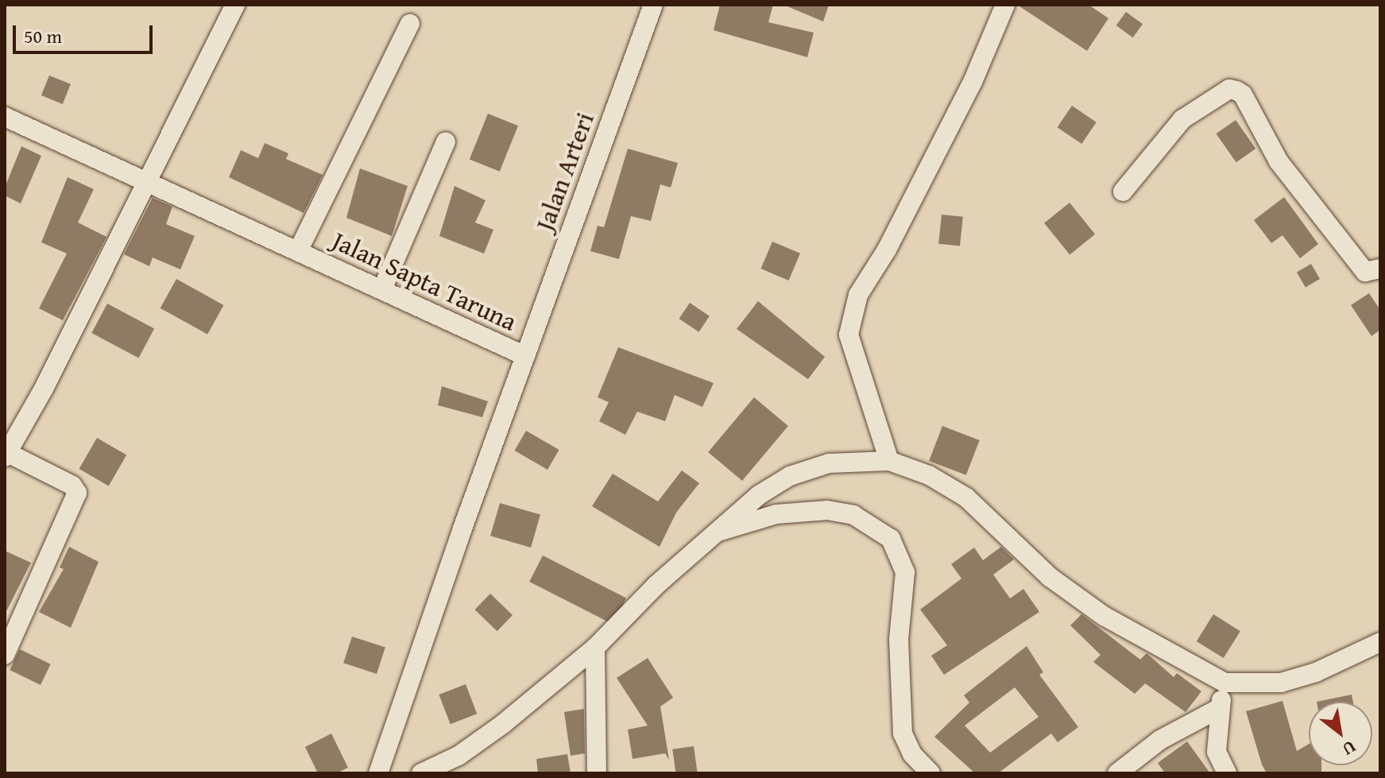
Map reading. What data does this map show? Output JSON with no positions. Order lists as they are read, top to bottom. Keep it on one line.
{"streets":{"street":["Jalan Arteri","Jalan Sapta Taruna"]},"crossings":[["Jalan Arteri","Jalan Sapta Taruna"]],"scale_bar":"50 m","north":"bottom right"}
